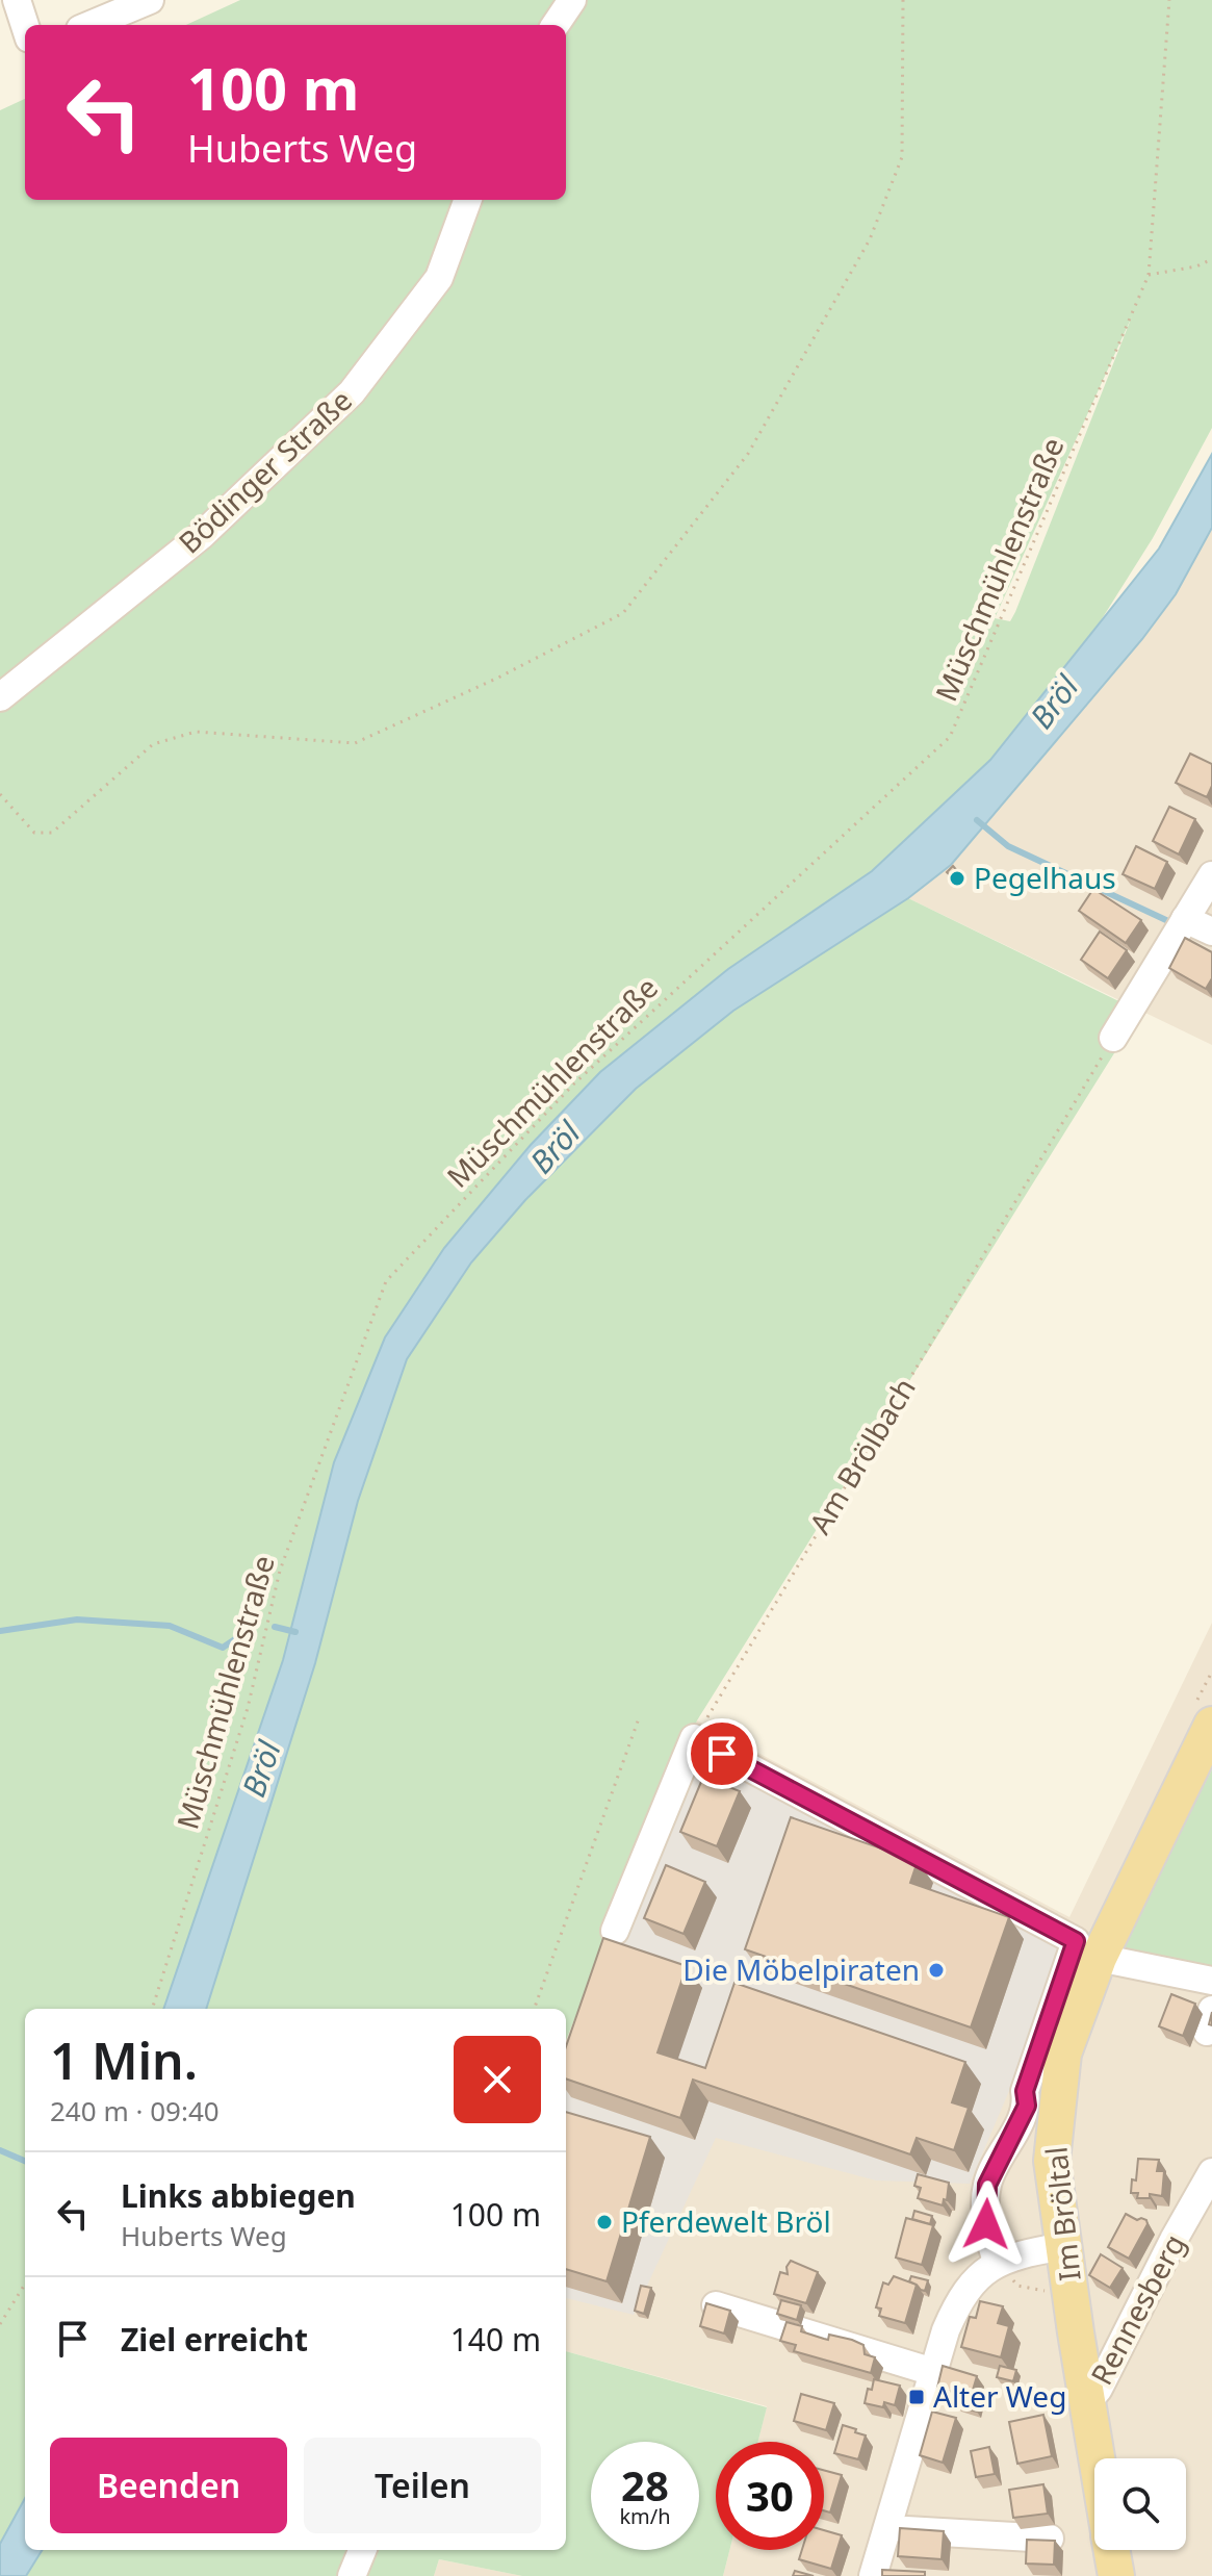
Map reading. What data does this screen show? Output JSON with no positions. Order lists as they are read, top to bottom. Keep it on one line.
{"streets":{"main road":["Im Bröltal"],"street":["Bödinger Straße","Rennesberg"],"path":["Müschmühlenstraße","Am Brölbach"]},"crossings":[["Im Bröltal","Rennesberg"]],"water":["Bröl"],"places":{"other":["Pegelhaus","Die Möbelpiraten","Pferdewelt Bröl"],"transit":["Alter Weg"]},"page":{"turn":["100 m","Huberts Weg"],"heading":["1 Min.","240 m · 09:40"],"list":[{"name":"Links abbiegen","note":"Huberts Weg","value":"100 m"},{"name":"Ziel erreicht","value":"140 m"}],"buttons":["Beenden","Teilen"],"speed":"28 km/h","limit":"30"}}
